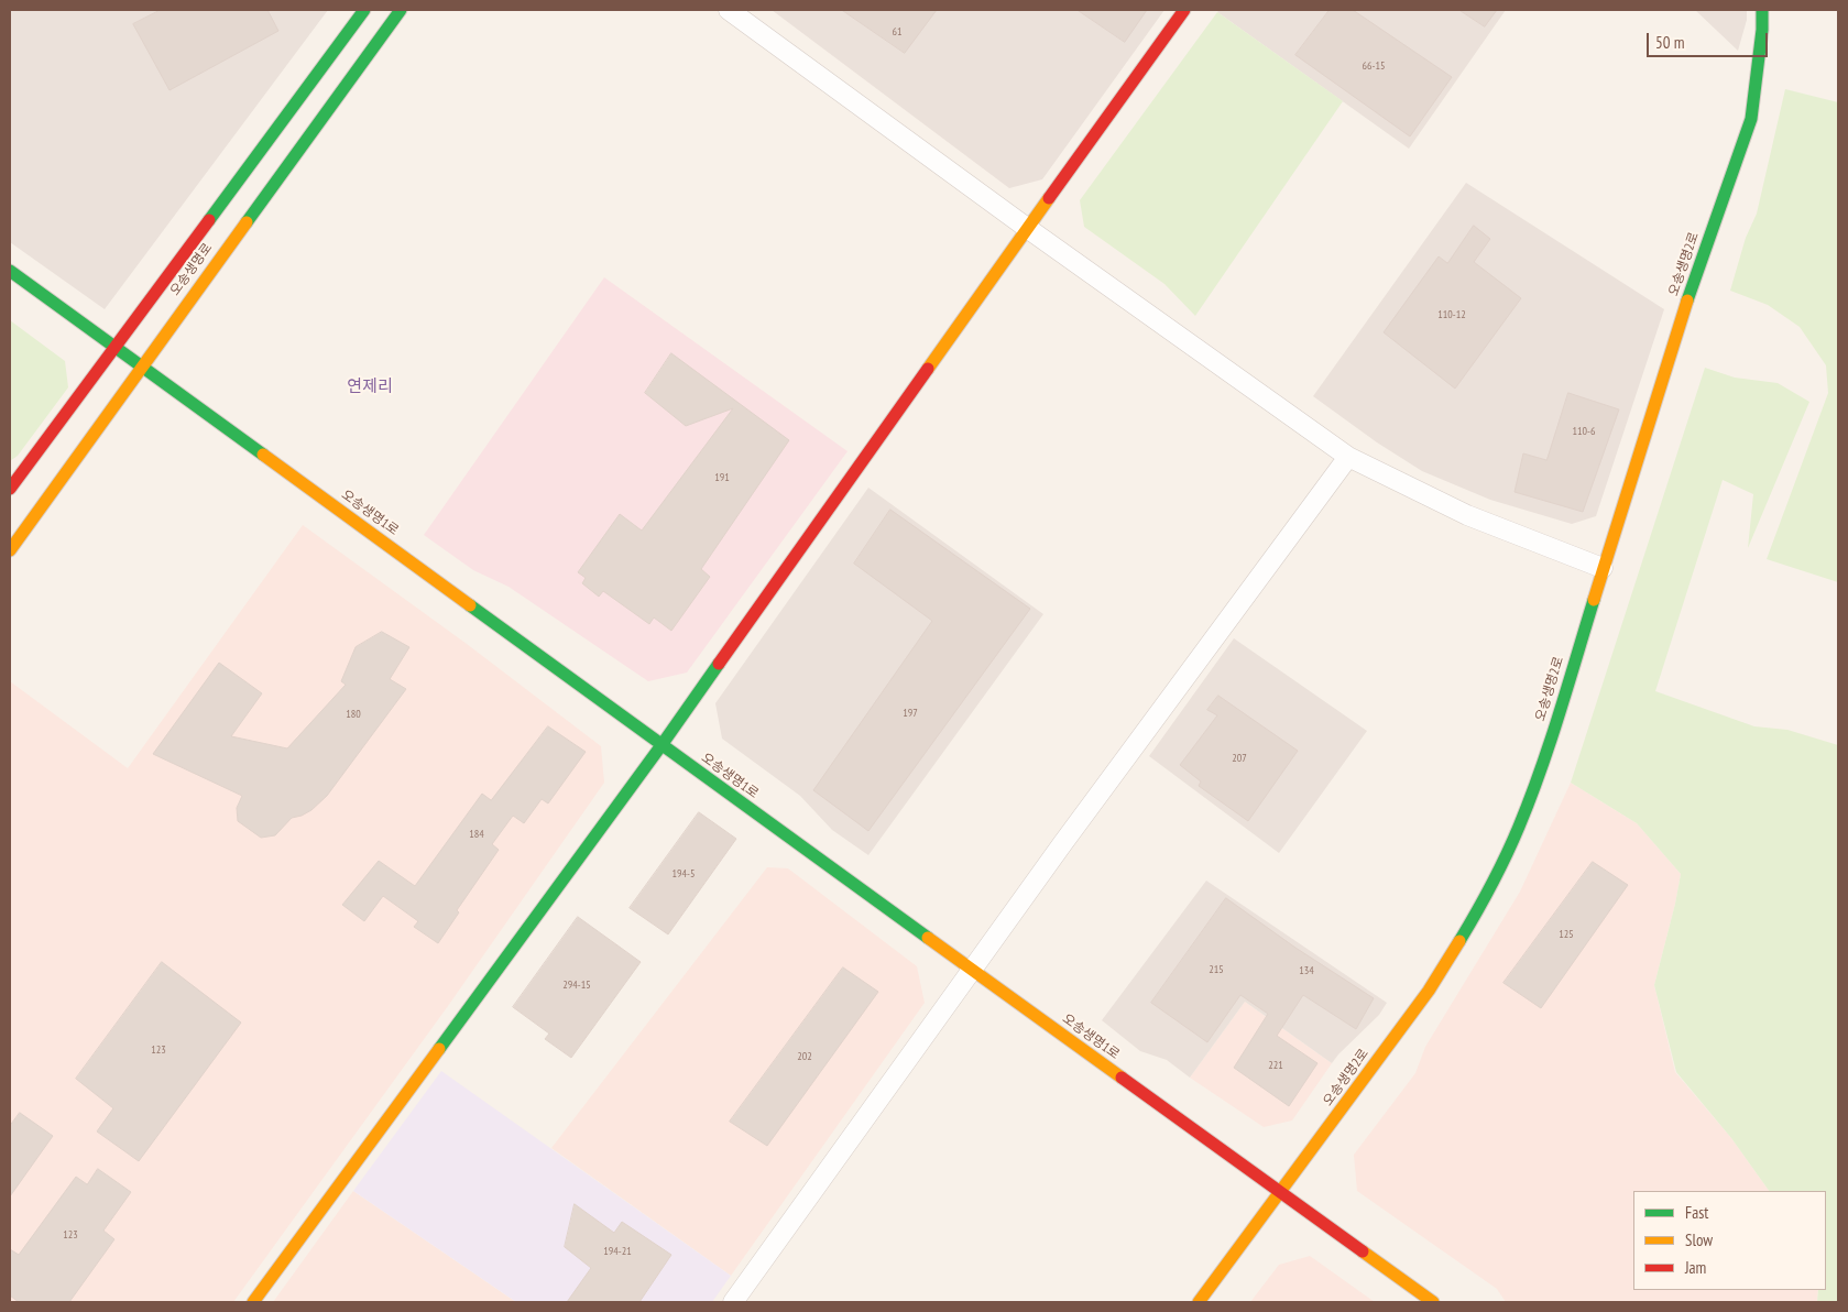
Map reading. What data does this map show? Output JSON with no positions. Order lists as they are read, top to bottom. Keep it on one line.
{"streets":{"street":["오송생명2로","오송생명로","오송생명1로"]},"crossings":[["오송생명2로","오송생명1로"],["오송생명로","오송생명1로"]],"districts":["연제리"],"house_numbers":["61","66-15","110-12","110-6","191","197","180","207","184","194-5","125","215","134","294-15","123","202","221","123","194-21"],"legend":["Fast","Slow","Jam"],"scale_bar":"50 m"}
